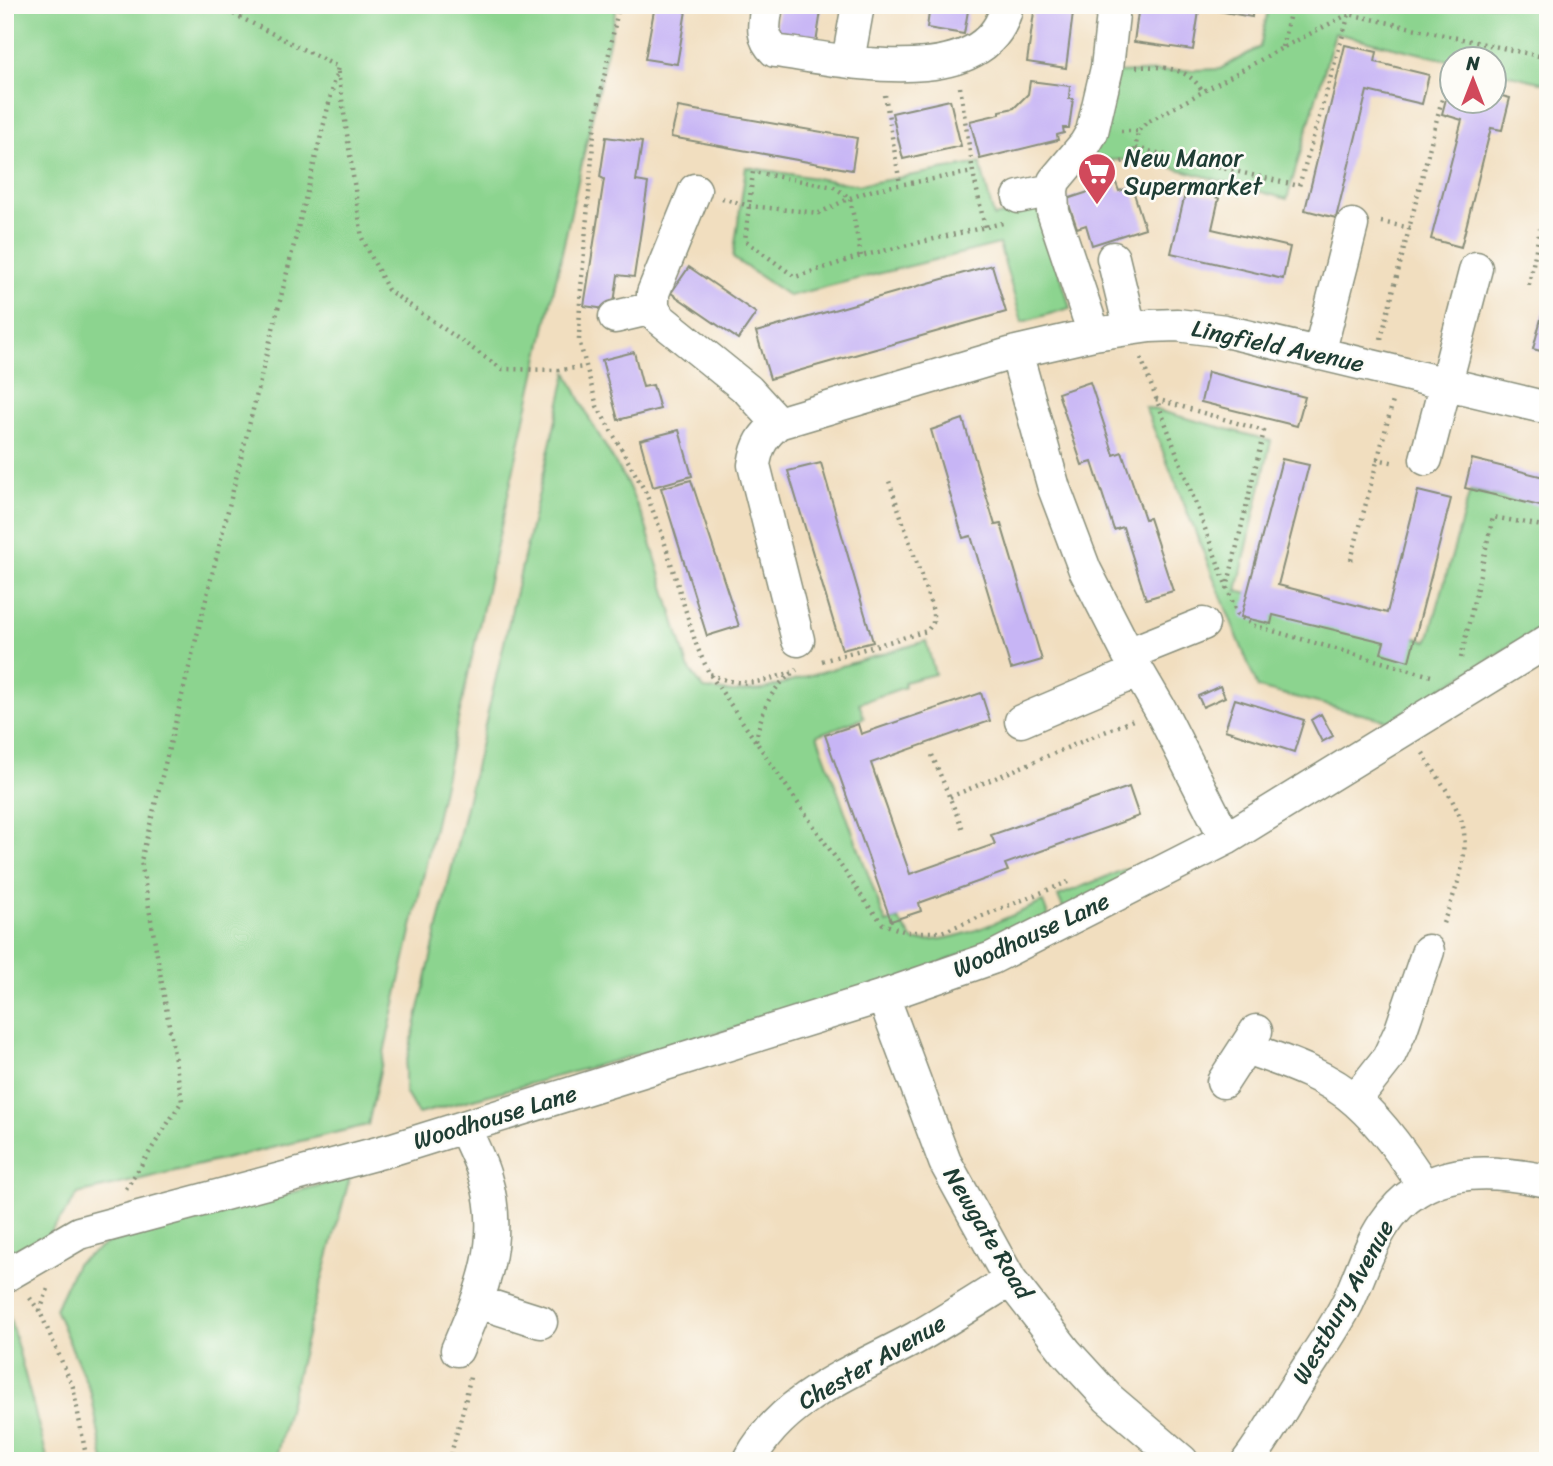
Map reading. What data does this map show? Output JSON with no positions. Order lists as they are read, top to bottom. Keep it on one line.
{"streets":{"street":["Lingfield Avenue","Woodhouse Lane","Newgate Road","Westbury Avenue","Chester Avenue"]},"crossings":[["Woodhouse Lane","Newgate Road"],["Newgate Road","Chester Avenue"]],"places":{"supermarket":["New Manor Supermarket"]},"north":"top"}
